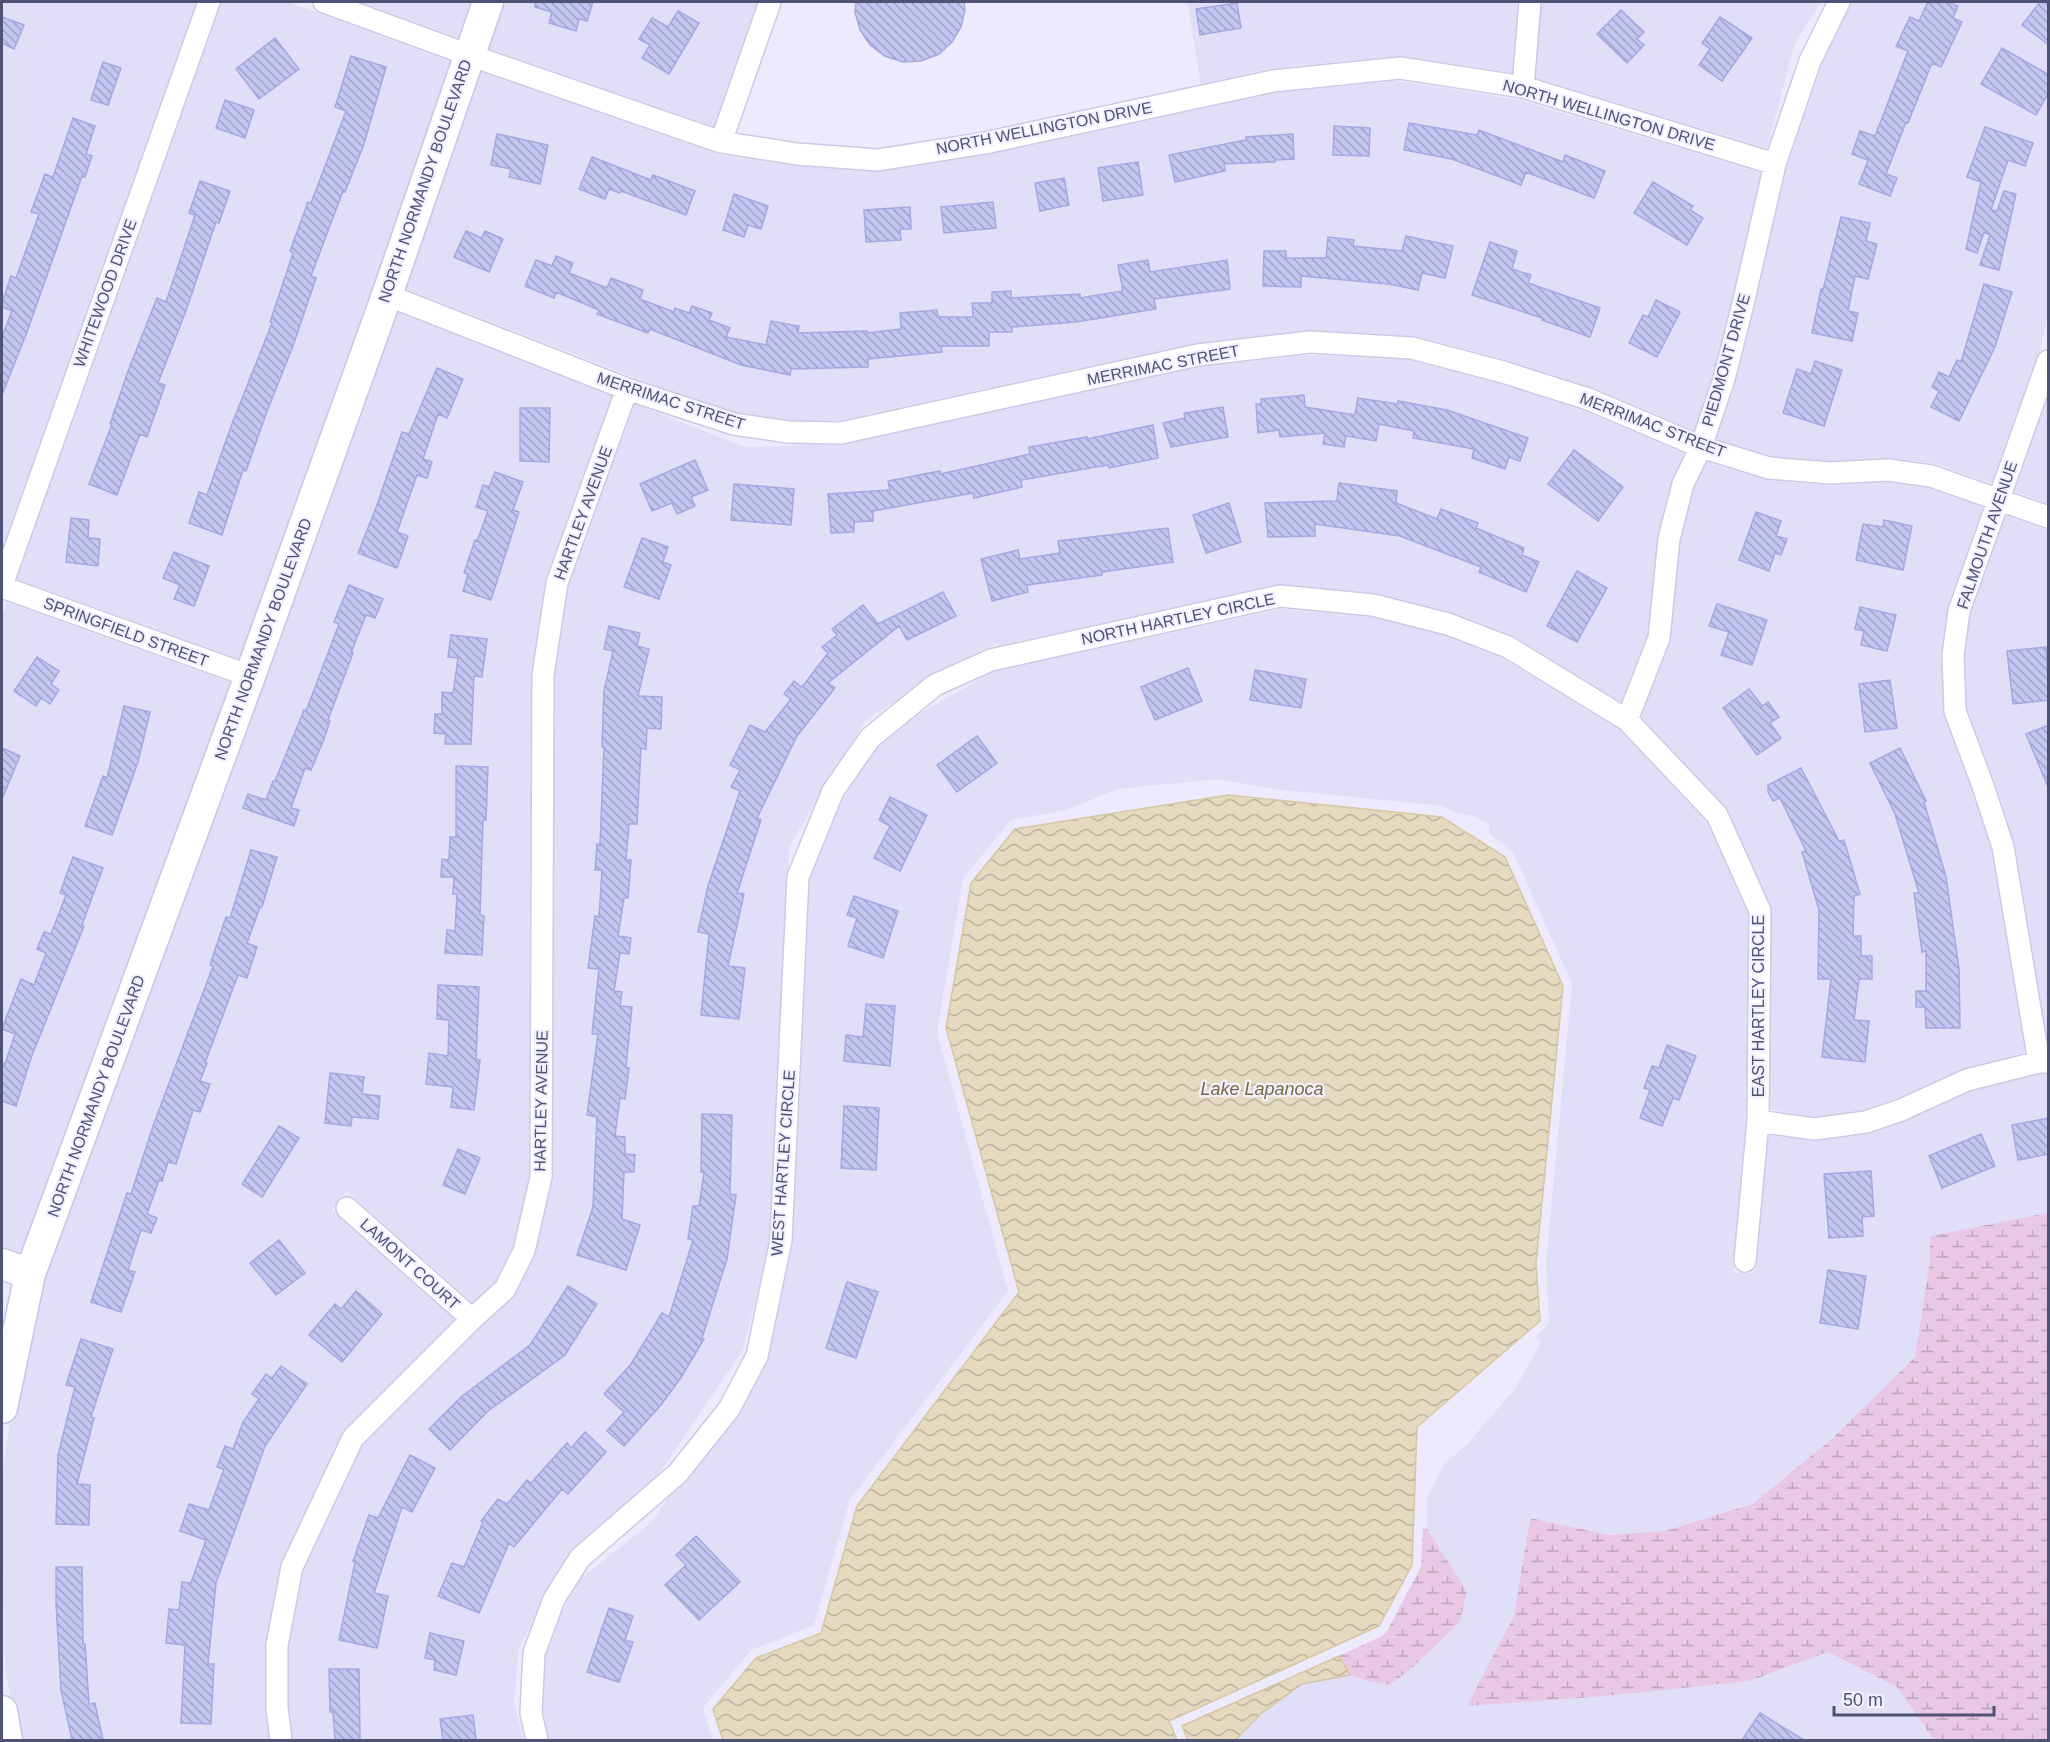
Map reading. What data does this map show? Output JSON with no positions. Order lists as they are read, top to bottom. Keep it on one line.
{"streets":{"street":["NORTH WELLINGTON DRIVE","NORTH NORMANDY BOULEVARD","WHITEWOOD DRIVE","PIEDMONT DRIVE","MERRIMAC STREET","HARTLEY AVENUE","FALMOUTH AVENUE","NORTH HARTLEY CIRCLE","SPRINGFIELD STREET","EAST HARTLEY CIRCLE","WEST HARTLEY CIRCLE","LAMONT COURT"]},"crossings":[["NORTH WELLINGTON DRIVE","NORTH NORMANDY BOULEVARD"],["NORTH WELLINGTON DRIVE","PIEDMONT DRIVE"],["NORTH NORMANDY BOULEVARD","MERRIMAC STREET"],["NORTH NORMANDY BOULEVARD","SPRINGFIELD STREET"],["WHITEWOOD DRIVE","SPRINGFIELD STREET"],["PIEDMONT DRIVE","MERRIMAC STREET"],["PIEDMONT DRIVE","NORTH HARTLEY CIRCLE"],["PIEDMONT DRIVE","EAST HARTLEY CIRCLE"],["MERRIMAC STREET","HARTLEY AVENUE"],["MERRIMAC STREET","FALMOUTH AVENUE"],["HARTLEY AVENUE","LAMONT COURT"],["NORTH HARTLEY CIRCLE","EAST HARTLEY CIRCLE"],["NORTH HARTLEY CIRCLE","WEST HARTLEY CIRCLE"]],"water":["Lake Lapanoca"],"scale_bar":"50 m"}
